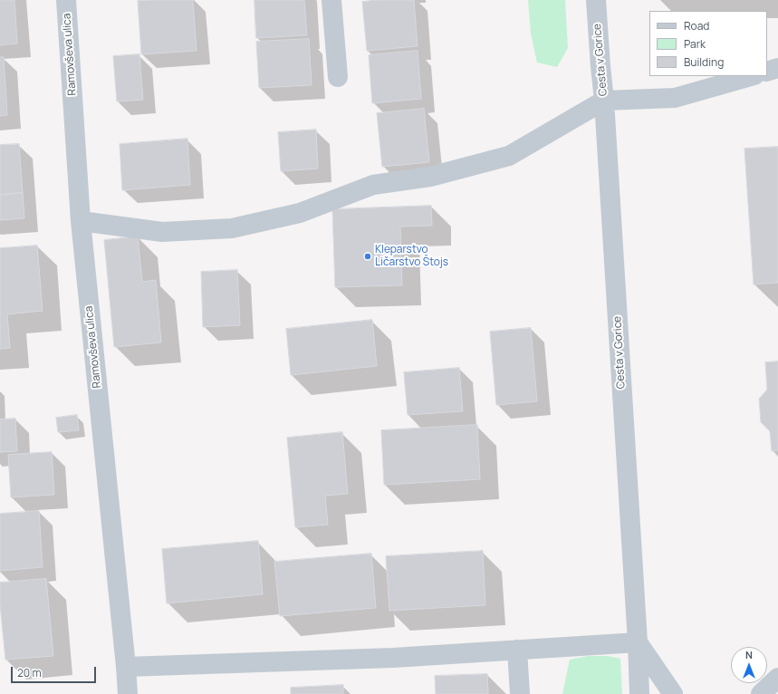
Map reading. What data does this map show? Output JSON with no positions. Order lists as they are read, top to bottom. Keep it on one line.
{"streets":{"street":["Ramovševa ulica","Cesta v Gorice"]},"places":["Kleparstvo Ličarstvo Štojs"],"legend":["Road","Park","Building"],"scale_bar":"20 m","north":"top"}
